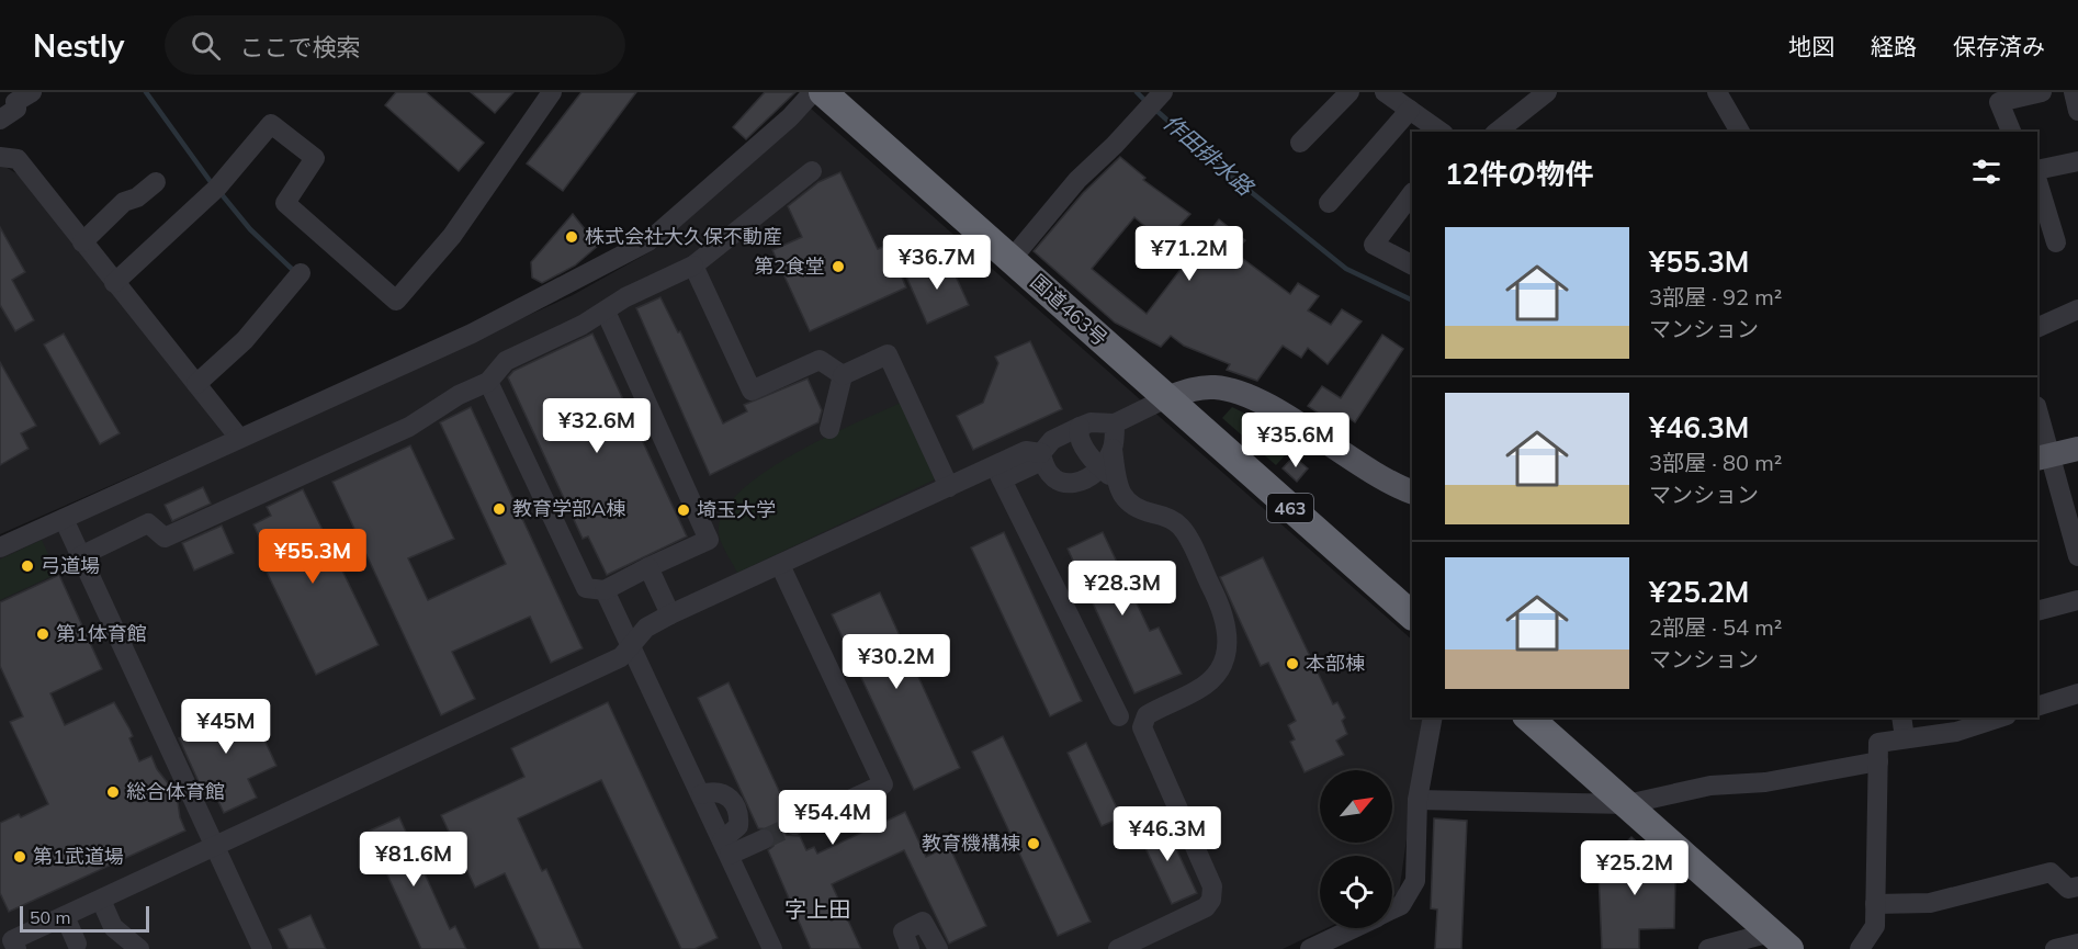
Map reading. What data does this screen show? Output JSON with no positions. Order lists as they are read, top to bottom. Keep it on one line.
{"streets":{"highway":["国道463号","463"]},"crossings":[["国道463号","463"]],"districts":["字上田"],"water":["作田排水路"],"places":["株式会社大久保不動産","第2食堂","教育学部A棟","埼玉大学","弓道場","第1体育館","本部棟","総合体育館","教育機構棟","第1武道場"],"scale_bar":"50 m","north":"top right","page":{"header":"Nestly","search":"ここで検索","nav":["地図","経路","保存済み"],"heading":"12件の物件","list":[{"name":"¥55.3M","note":"3部屋 · 92 m² · マンション"},{"name":"¥46.3M","note":"3部屋 · 80 m² · マンション"},{"name":"¥25.2M","note":"2部屋 · 54 m² · マンション"}],"price":["¥71.2M","¥36.7M","¥32.6M","¥35.6M","¥55.3M","¥28.3M","¥30.2M","¥45M","¥54.4M","¥46.3M","¥81.6M","¥25.2M"],"scale":"50 m"}}
